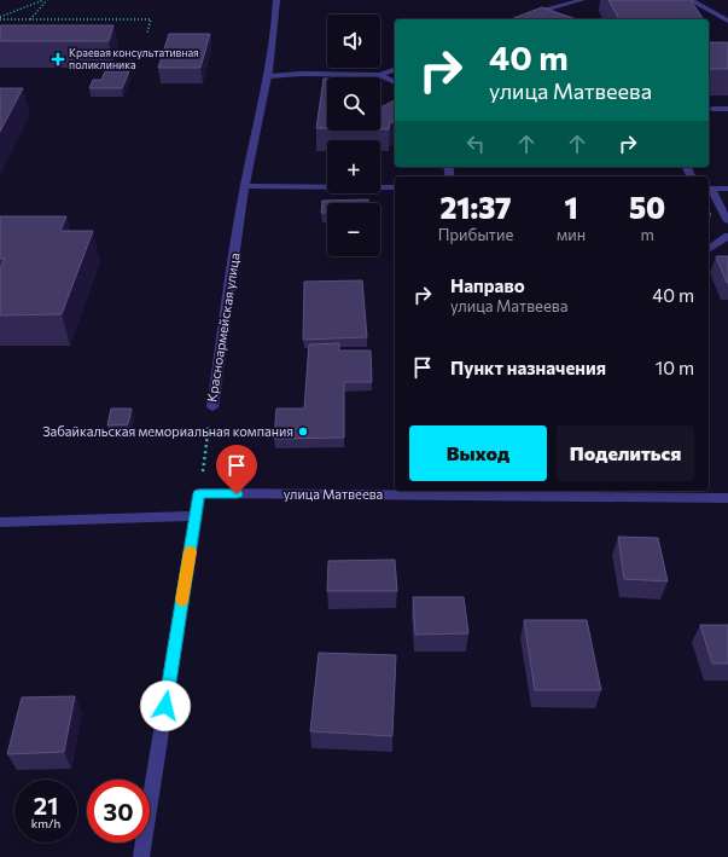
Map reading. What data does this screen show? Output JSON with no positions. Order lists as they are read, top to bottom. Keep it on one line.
{"streets":{"street":["Красноармейская улица","улица Матвеева"]},"crossings":[["Красноармейская улица","улица Матвеева"]],"places":{"health":["Краевая консультативная поликлиника"],"other":["Забайкальская мемориальная компания"]},"page":{"map_buttons":["+","−"],"turn":["40 m","улица Матвеева"],"eta":["21:37","Прибытие","1","мин","50","m"],"list":[{"name":"Направо","note":"улица Матвеева","value":"40 m"},{"name":"Пункт назначения","value":"10 m"}],"buttons":["Выход","Поделиться"],"speed":"21 km/h","limit":"30"}}
